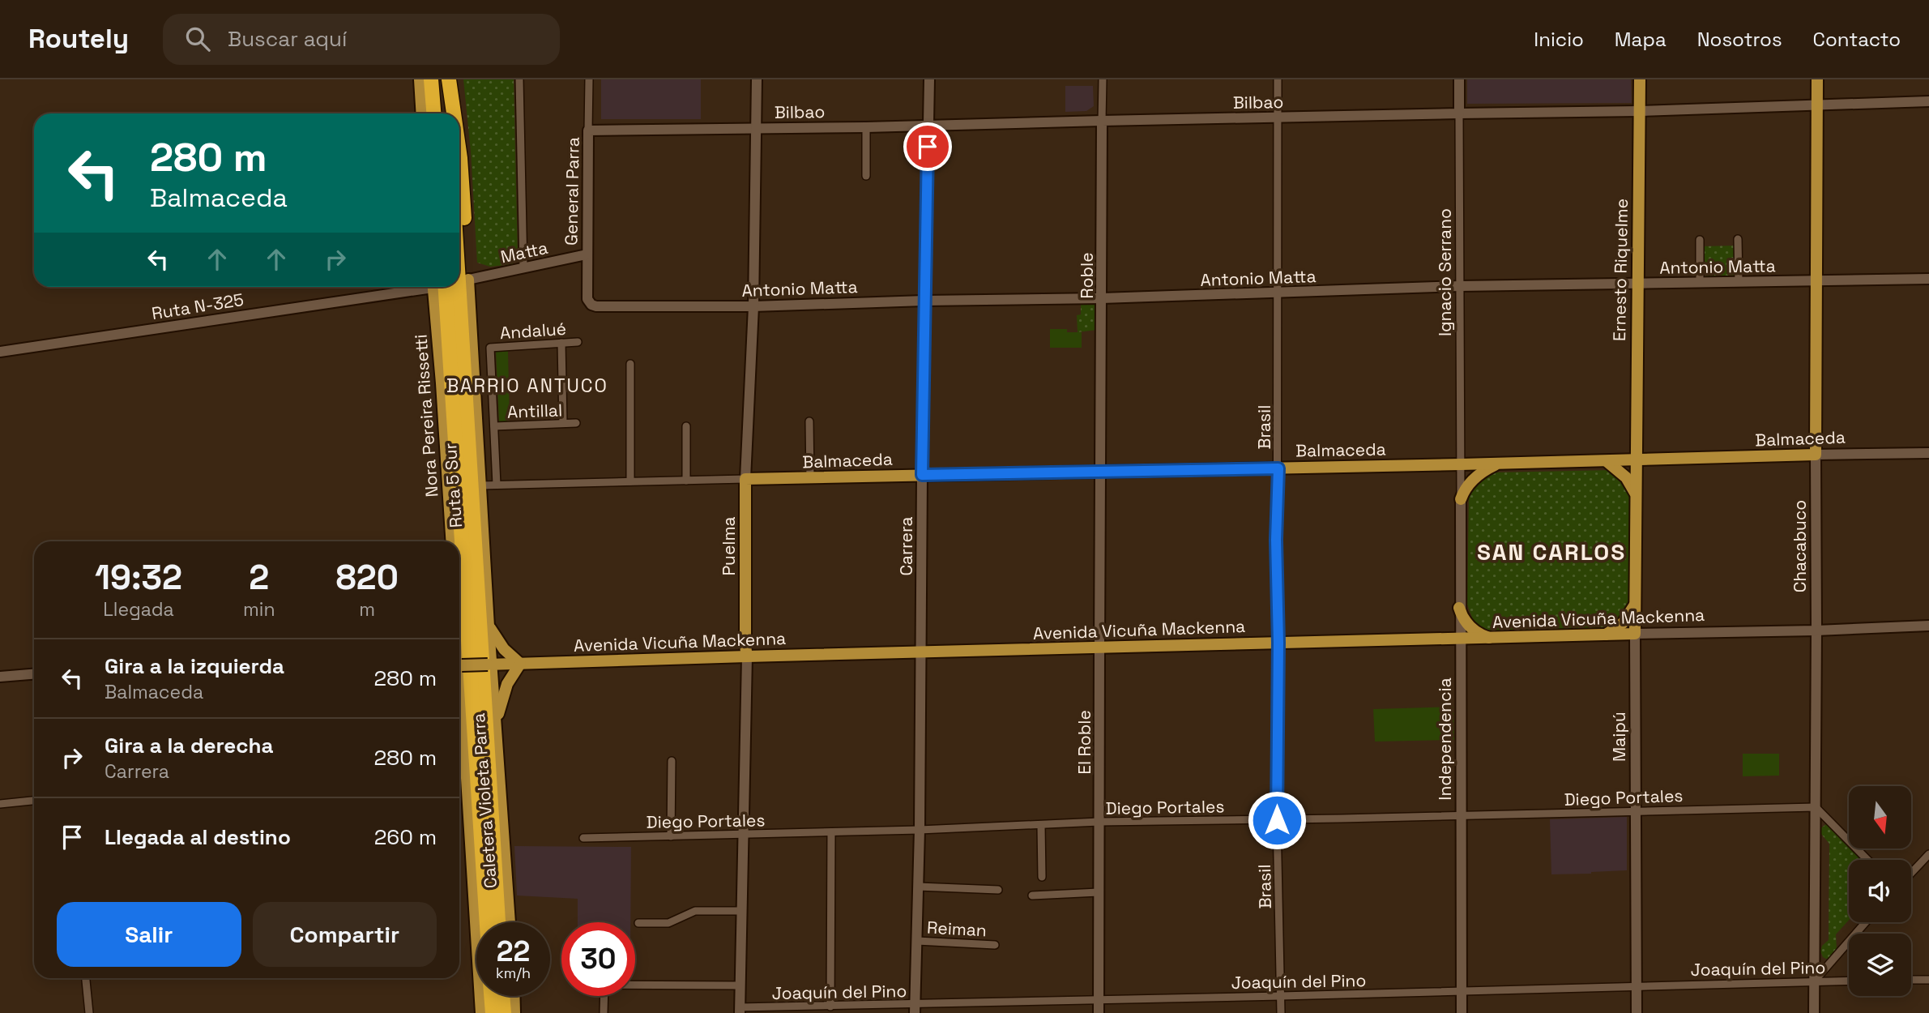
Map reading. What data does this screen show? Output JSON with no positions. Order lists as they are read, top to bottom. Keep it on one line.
{"streets":{"highway":["Ruta 5 Sur"],"main road":["Ernesto Riquelme","Nora Pereira Rissetti","Balmaceda","Puelma","Chacabuco","Avenida Vicuña Mackenna","Maipú","Caletera Violeta Parra"],"street":["Bilbao","General Parra","Matta","Antonio Matta","Ignacio Serrano","Roble","Ruta N-325","Andalué","Antillal","Brasil","Carrera","Independencia","El Roble","Diego Portales","Reiman","Joaquín del Pino"]},"crossings":[["Bilbao","General Parra"],["Bilbao","Ernesto Riquelme"],["Bilbao","Ignacio Serrano"],["Bilbao","Roble"],["Bilbao","Brasil"],["Bilbao","Puelma"],["Bilbao","Carrera"],["Bilbao","Chacabuco"],["General Parra","Matta"],["General Parra","Antonio Matta"],["Matta","Caletera Violeta Parra"],["Antonio Matta","Ernesto Riquelme"],["Antonio Matta","Ignacio Serrano"],["Antonio Matta","Roble"],["Antonio Matta","Brasil"],["Antonio Matta","Puelma"],["Antonio Matta","Carrera"],["Antonio Matta","Chacabuco"],["Ernesto Riquelme","Balmaceda"],["Ernesto Riquelme","Maipú"],["Ignacio Serrano","Balmaceda"],["Ignacio Serrano","Independencia"],["Roble","Balmaceda"],["Roble","El Roble"],["Andalué","Antillal"],["Brasil","Balmaceda"],["Brasil","Avenida Vicuña Mackenna"],["Brasil","Diego Portales"],["Brasil","Joaquín del Pino"],["Balmaceda","Puelma"],["Balmaceda","Carrera"],["Balmaceda","Chacabuco"],["Balmaceda","Avenida Vicuña Mackenna"],["Balmaceda","Maipú"],["Balmaceda","Independencia"],["Balmaceda","El Roble"],["Balmaceda","Caletera Violeta Parra"],["Puelma","Avenida Vicuña Mackenna"],["Puelma","Diego Portales"],["Puelma","Joaquín del Pino"],["Carrera","Avenida Vicuña Mackenna"],["Carrera","Diego Portales"],["Carrera","Reiman"],["Carrera","Joaquín del Pino"],["Chacabuco","Avenida Vicuña Mackenna"],["Chacabuco","Diego Portales"],["Chacabuco","Joaquín del Pino"],["Avenida Vicuña Mackenna","Maipú"],["Avenida Vicuña Mackenna","Independencia"],["Avenida Vicuña Mackenna","El Roble"],["Avenida Vicuña Mackenna","Caletera Violeta Parra"],["Maipú","Independencia"],["Maipú","Diego Portales"],["Maipú","Joaquín del Pino"],["Independencia","Diego Portales"],["Independencia","Joaquín del Pino"],["El Roble","Diego Portales"],["El Roble","Joaquín del Pino"]],"districts":["BARRIO ANTUCO","SAN CARLOS"],"north":"bottom","page":{"header":"Routely","search":"Buscar aquí","nav":["Inicio","Mapa","Nosotros","Contacto"],"turn":["280 m","Balmaceda"],"eta":["19:32","Llegada","2","min","820","m"],"list":[{"name":"Gira a la izquierda","note":"Balmaceda","value":"280 m"},{"name":"Gira a la derecha","note":"Carrera","value":"280 m"},{"name":"Llegada al destino","value":"260 m"}],"buttons":["Salir","Compartir"],"speed":"22 km/h","limit":"30"}}
